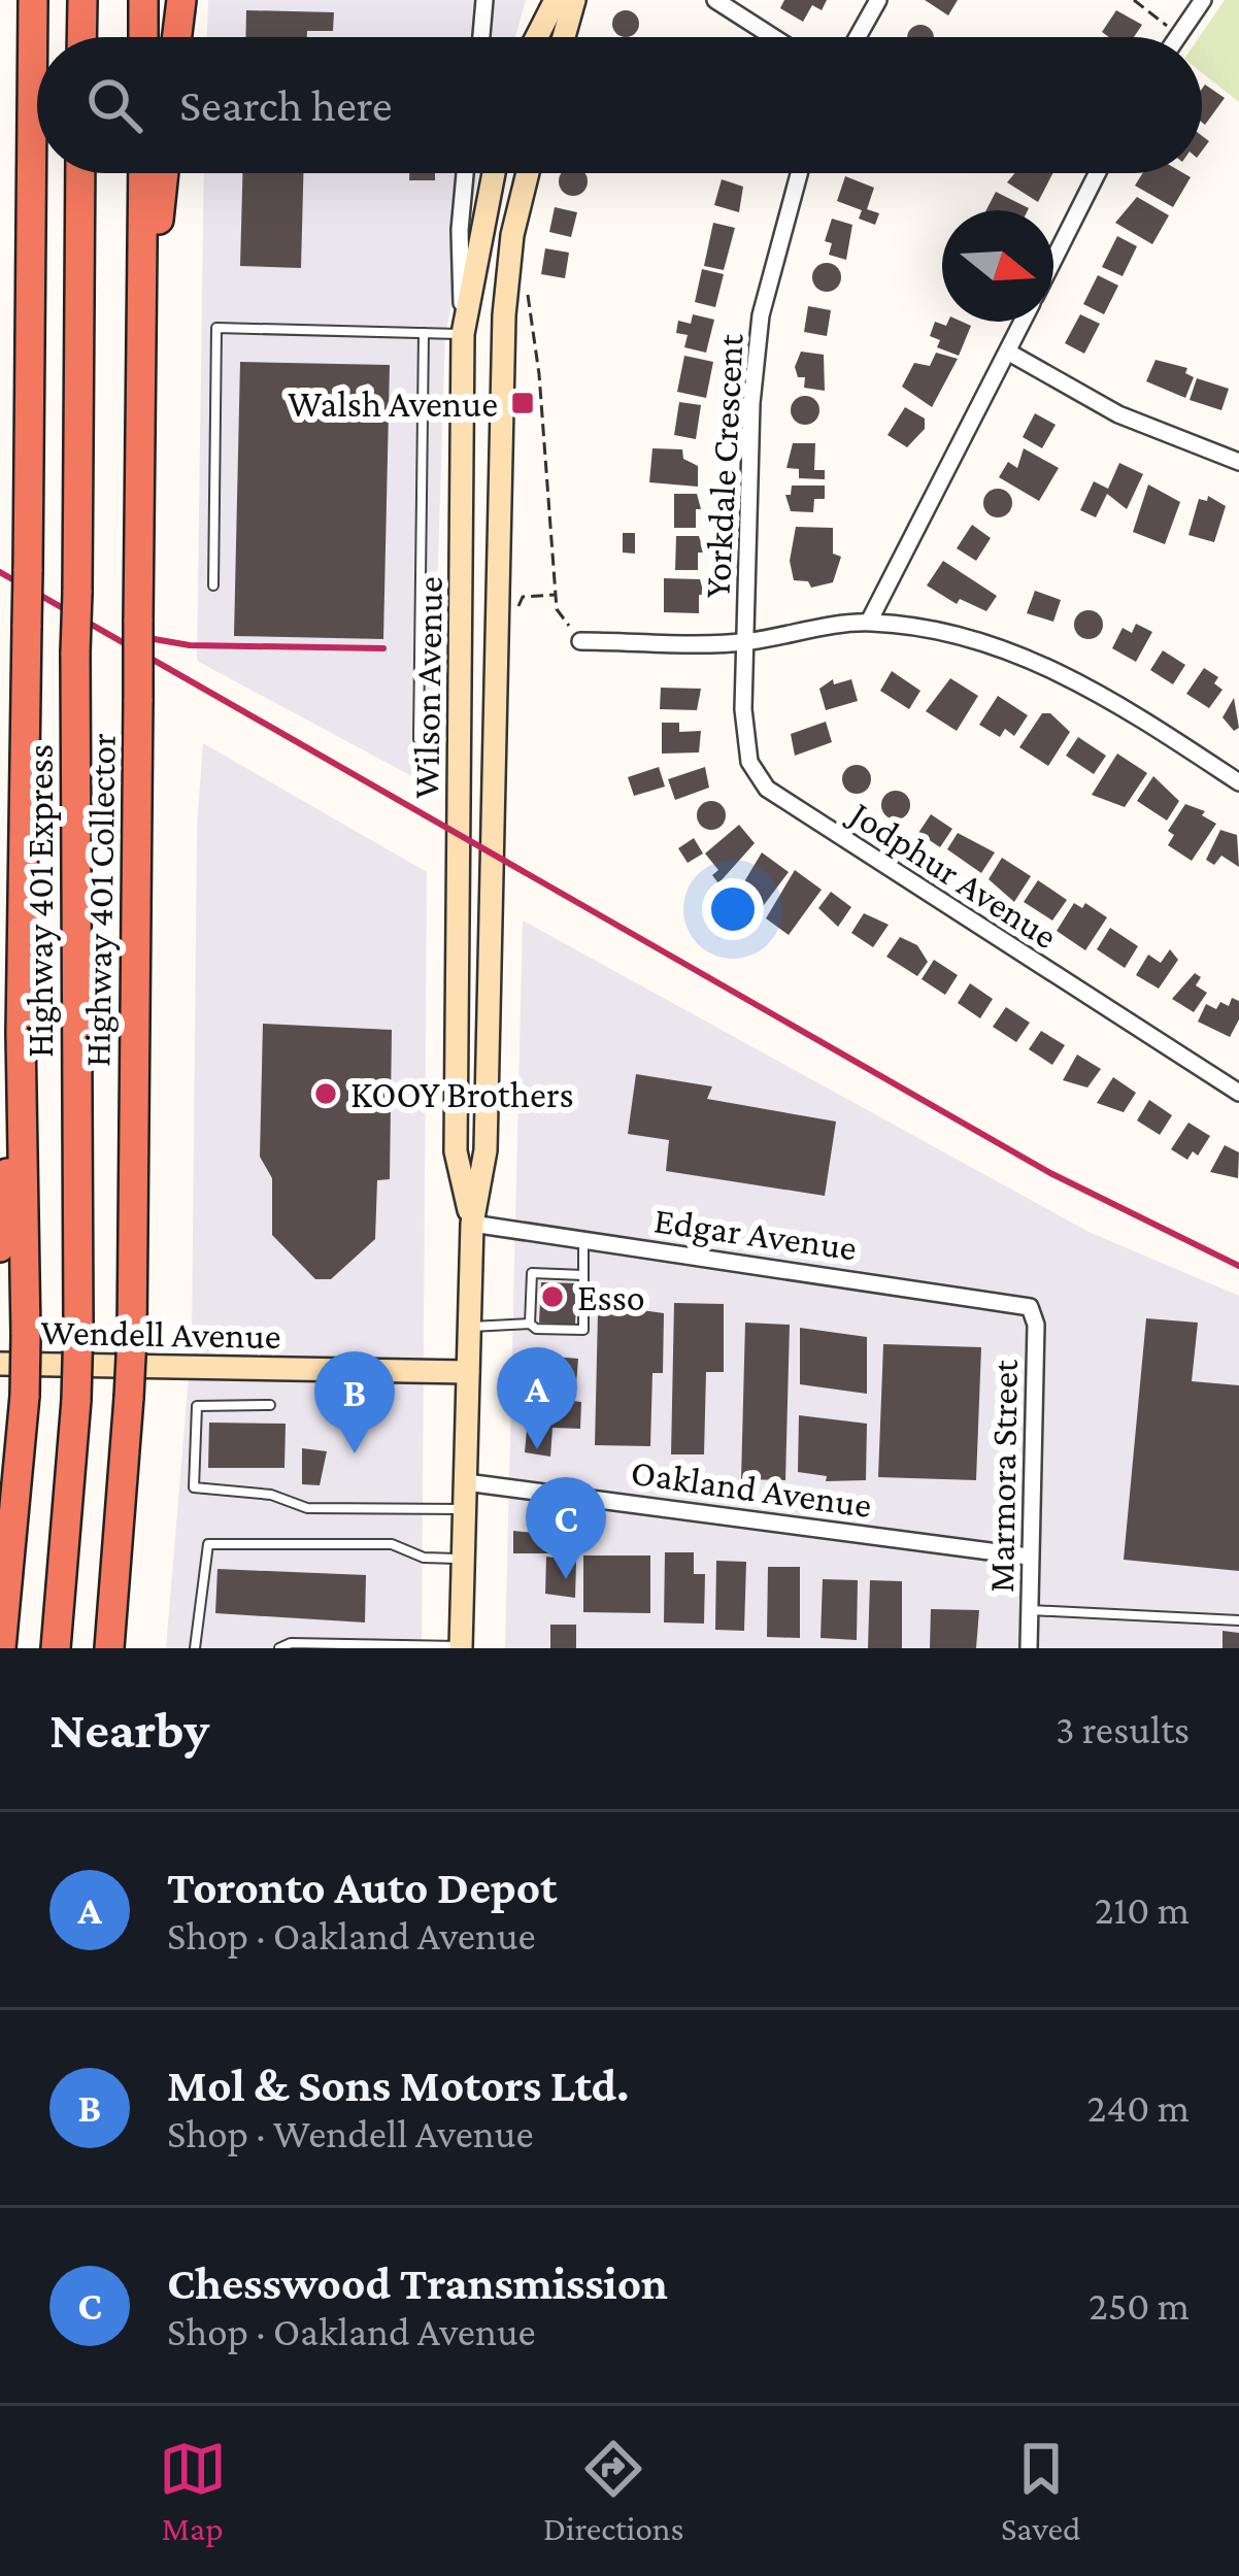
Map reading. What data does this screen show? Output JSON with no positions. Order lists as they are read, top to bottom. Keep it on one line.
{"streets":{"highway":["Highway 401 Collector","Highway 401 Express"],"main road":["Wilson Avenue","Wendell Avenue"],"street":["Yorkdale Crescent","Jodphur Avenue","Edgar Avenue","Marmora Street","Oakland Avenue"]},"crossings":[["Yorkdale Crescent","Jodphur Avenue"],["Wilson Avenue","Edgar Avenue"],["Wilson Avenue","Wendell Avenue"],["Wilson Avenue","Oakland Avenue"],["Edgar Avenue","Marmora Street"],["Marmora Street","Oakland Avenue"]],"places":{"transit":["Walsh Avenue"],"other":["KOOY Brothers","Esso"]},"north":"right","page":{"search":"Search here","pins":["A","B","C"],"heading":["Nearby","3 results"],"list":[{"mark":"A","name":"Toronto Auto Depot","note":"Shop · Oakland Avenue","value":"210 m"},{"mark":"B","name":"Mol & Sons Motors Ltd.","note":"Shop · Wendell Avenue","value":"240 m"},{"mark":"C","name":"Chesswood Transmission","note":"Shop · Oakland Avenue","value":"250 m"}],"nav":["Map","Directions","Saved"]}}
